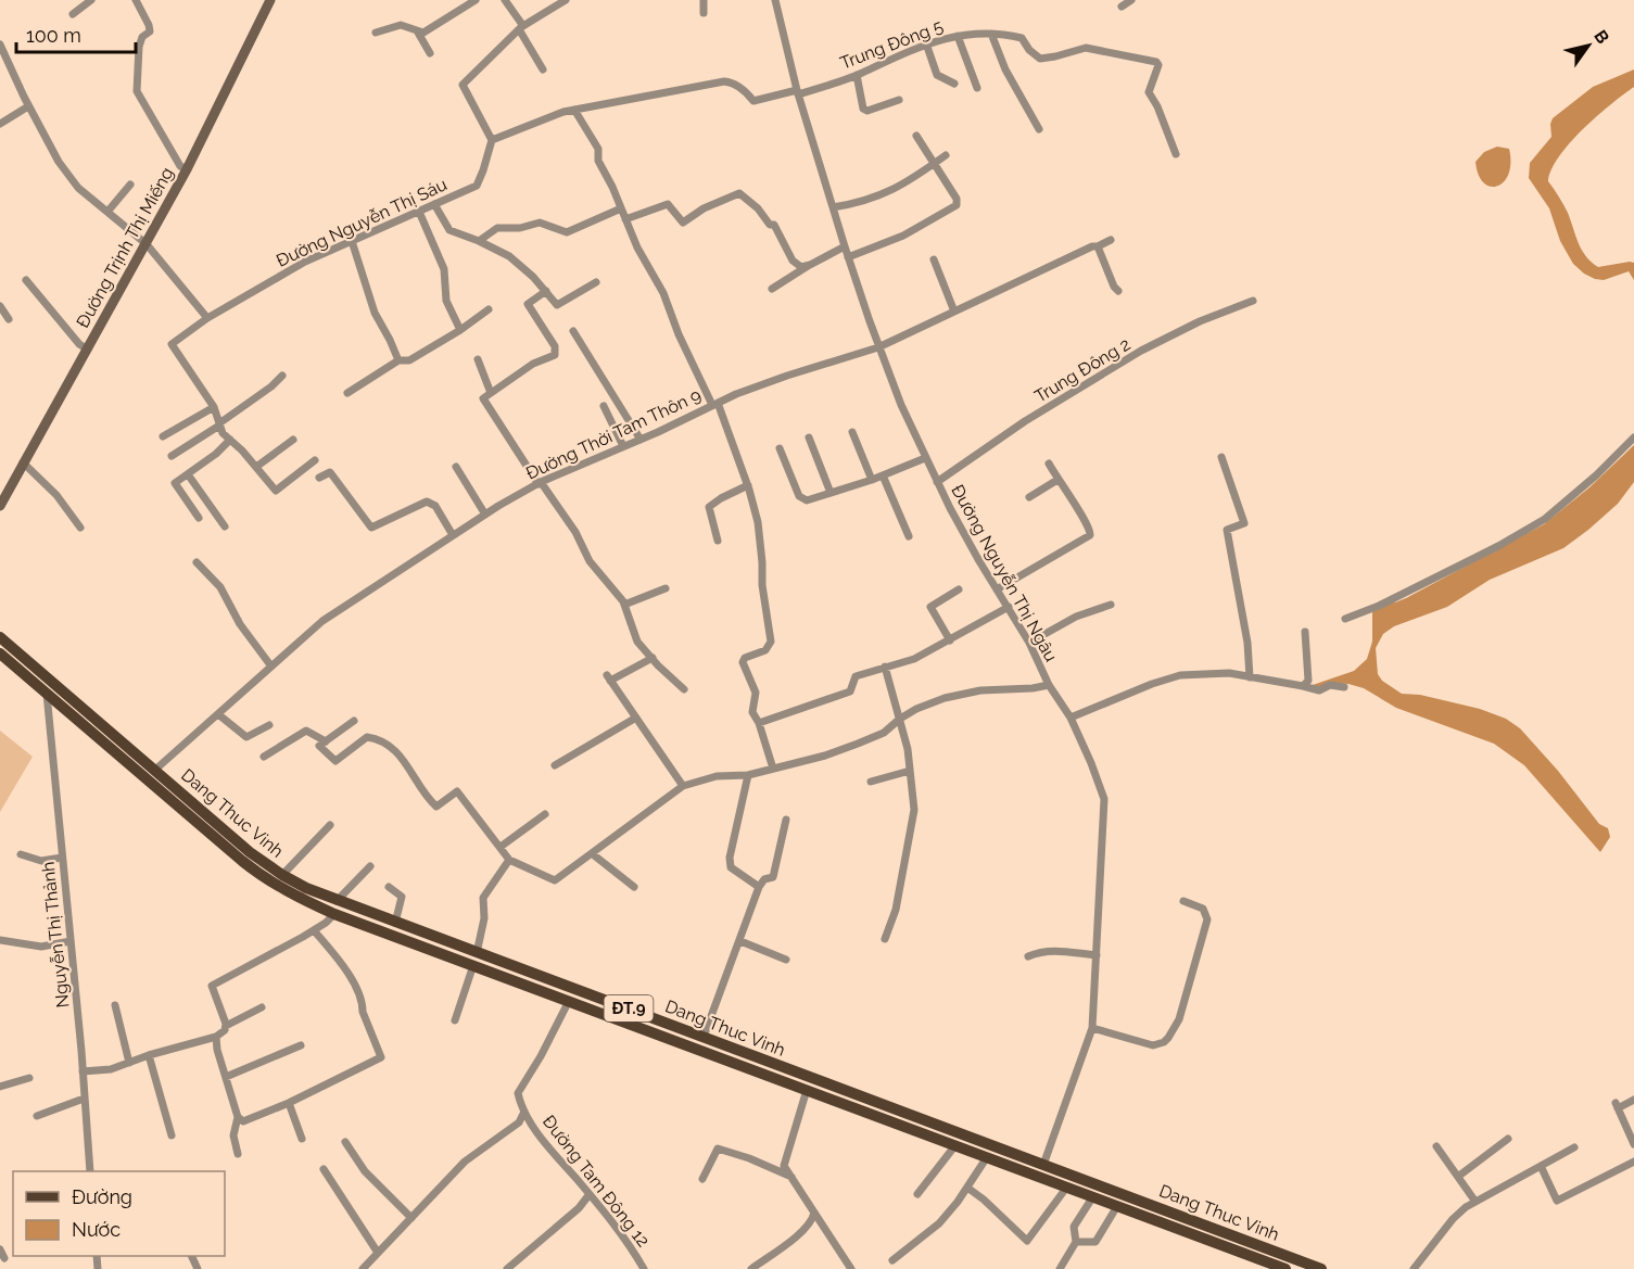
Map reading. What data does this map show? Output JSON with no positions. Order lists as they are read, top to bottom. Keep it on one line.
{"streets":{"main road":["Đường Trịnh Thị Miếng","Dang Thuc Vinh","ĐT.9"],"street":["Trung Đông 5","Đường Nguyễn Thị Sáu","Trung Đông 2","Đường Thời Tam Thôn 9","Đường Nguyễn Thị Ngâu","Nguyễn Thị Thảnh","Đường Tam Đông 12"]},"crossings":[["Trung Đông 5","Đường Nguyễn Thị Ngâu"],["Trung Đông 2","Đường Nguyễn Thị Ngâu"],["Đường Thời Tam Thôn 9","Đường Nguyễn Thị Ngâu"],["Đường Thời Tam Thôn 9","Dang Thuc Vinh"],["Đường Nguyễn Thị Ngâu","Dang Thuc Vinh"],["Dang Thuc Vinh","Nguyễn Thị Thảnh"]],"legend":["Đường","Nước"],"scale_bar":"100 m","north":"top right"}
